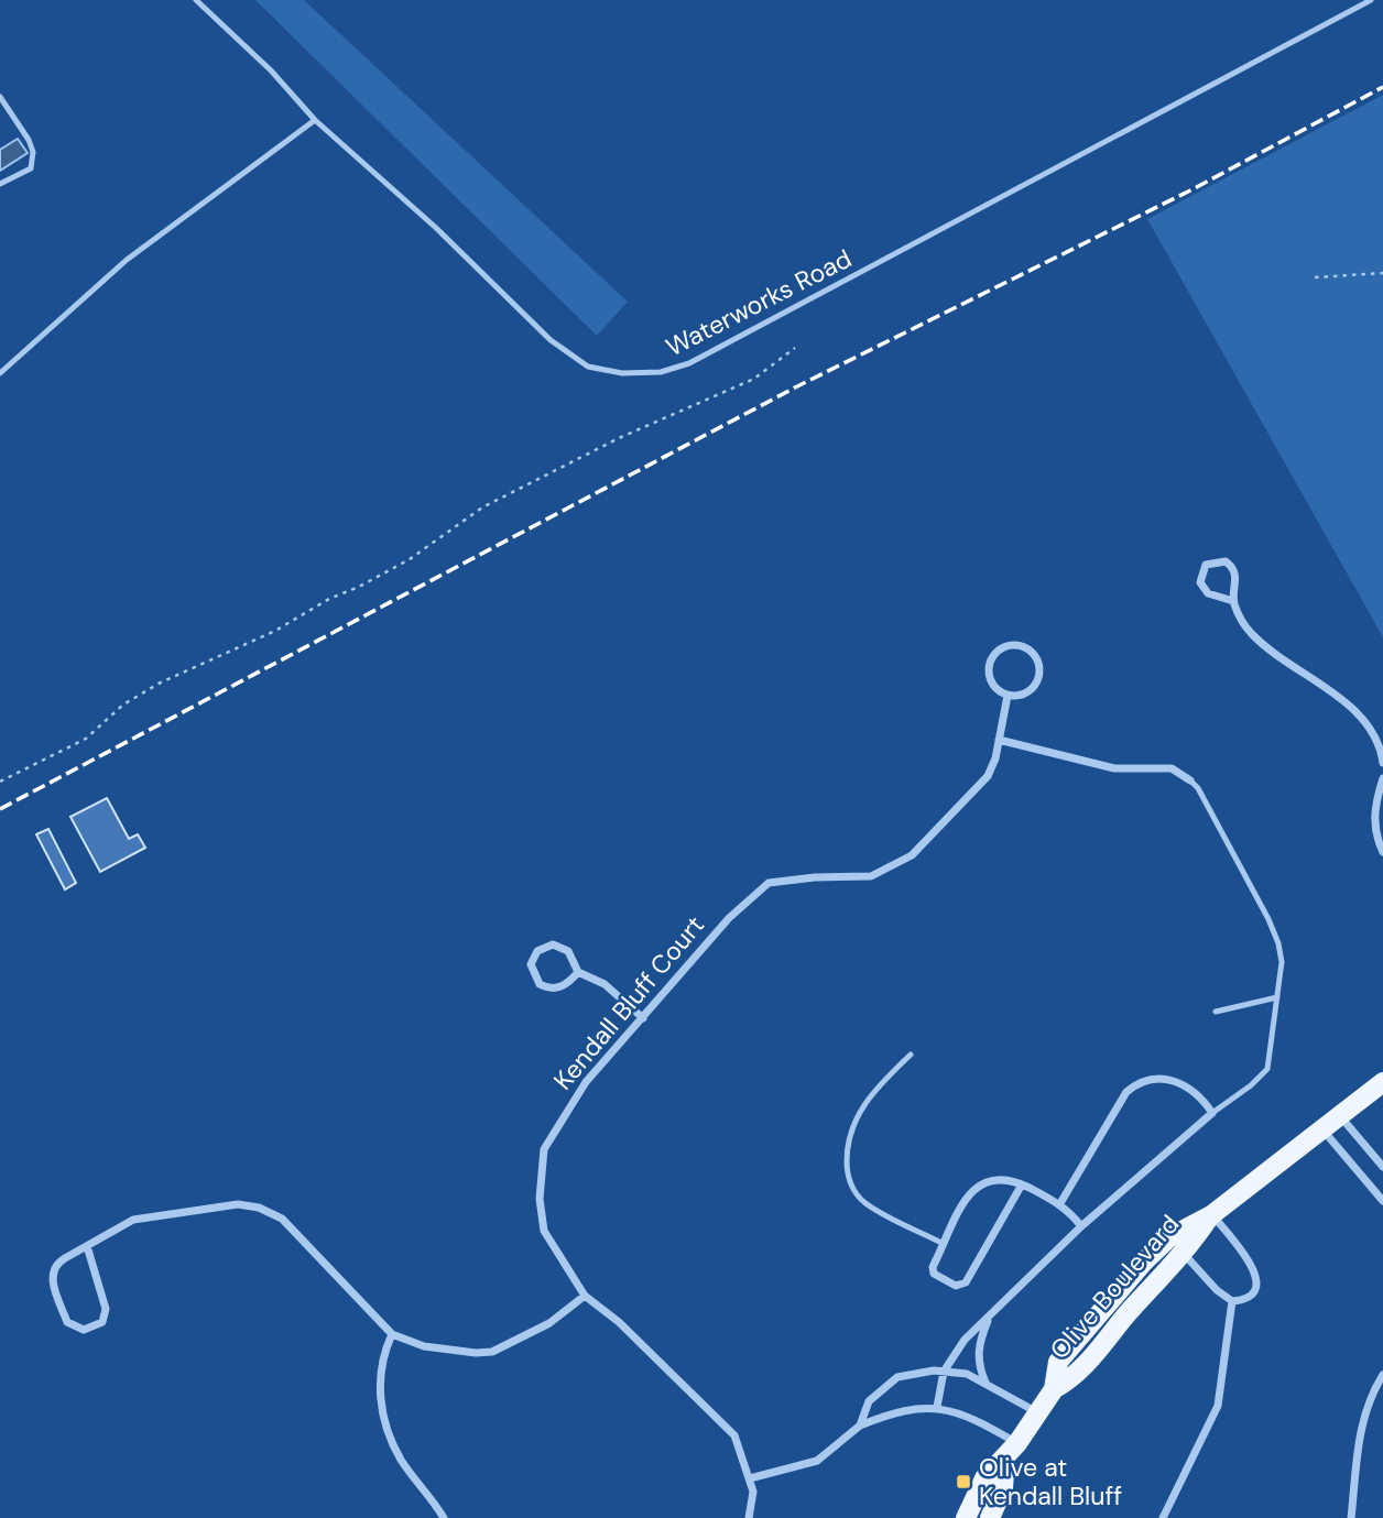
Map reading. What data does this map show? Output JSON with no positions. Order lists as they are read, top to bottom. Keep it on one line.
{"streets":{"main road":["Olive Boulevard"],"street":["Kendall Bluff Court"],"lane":["Waterworks Road"]},"places":{"transit":["Olive at Kendall Bluff"]}}
